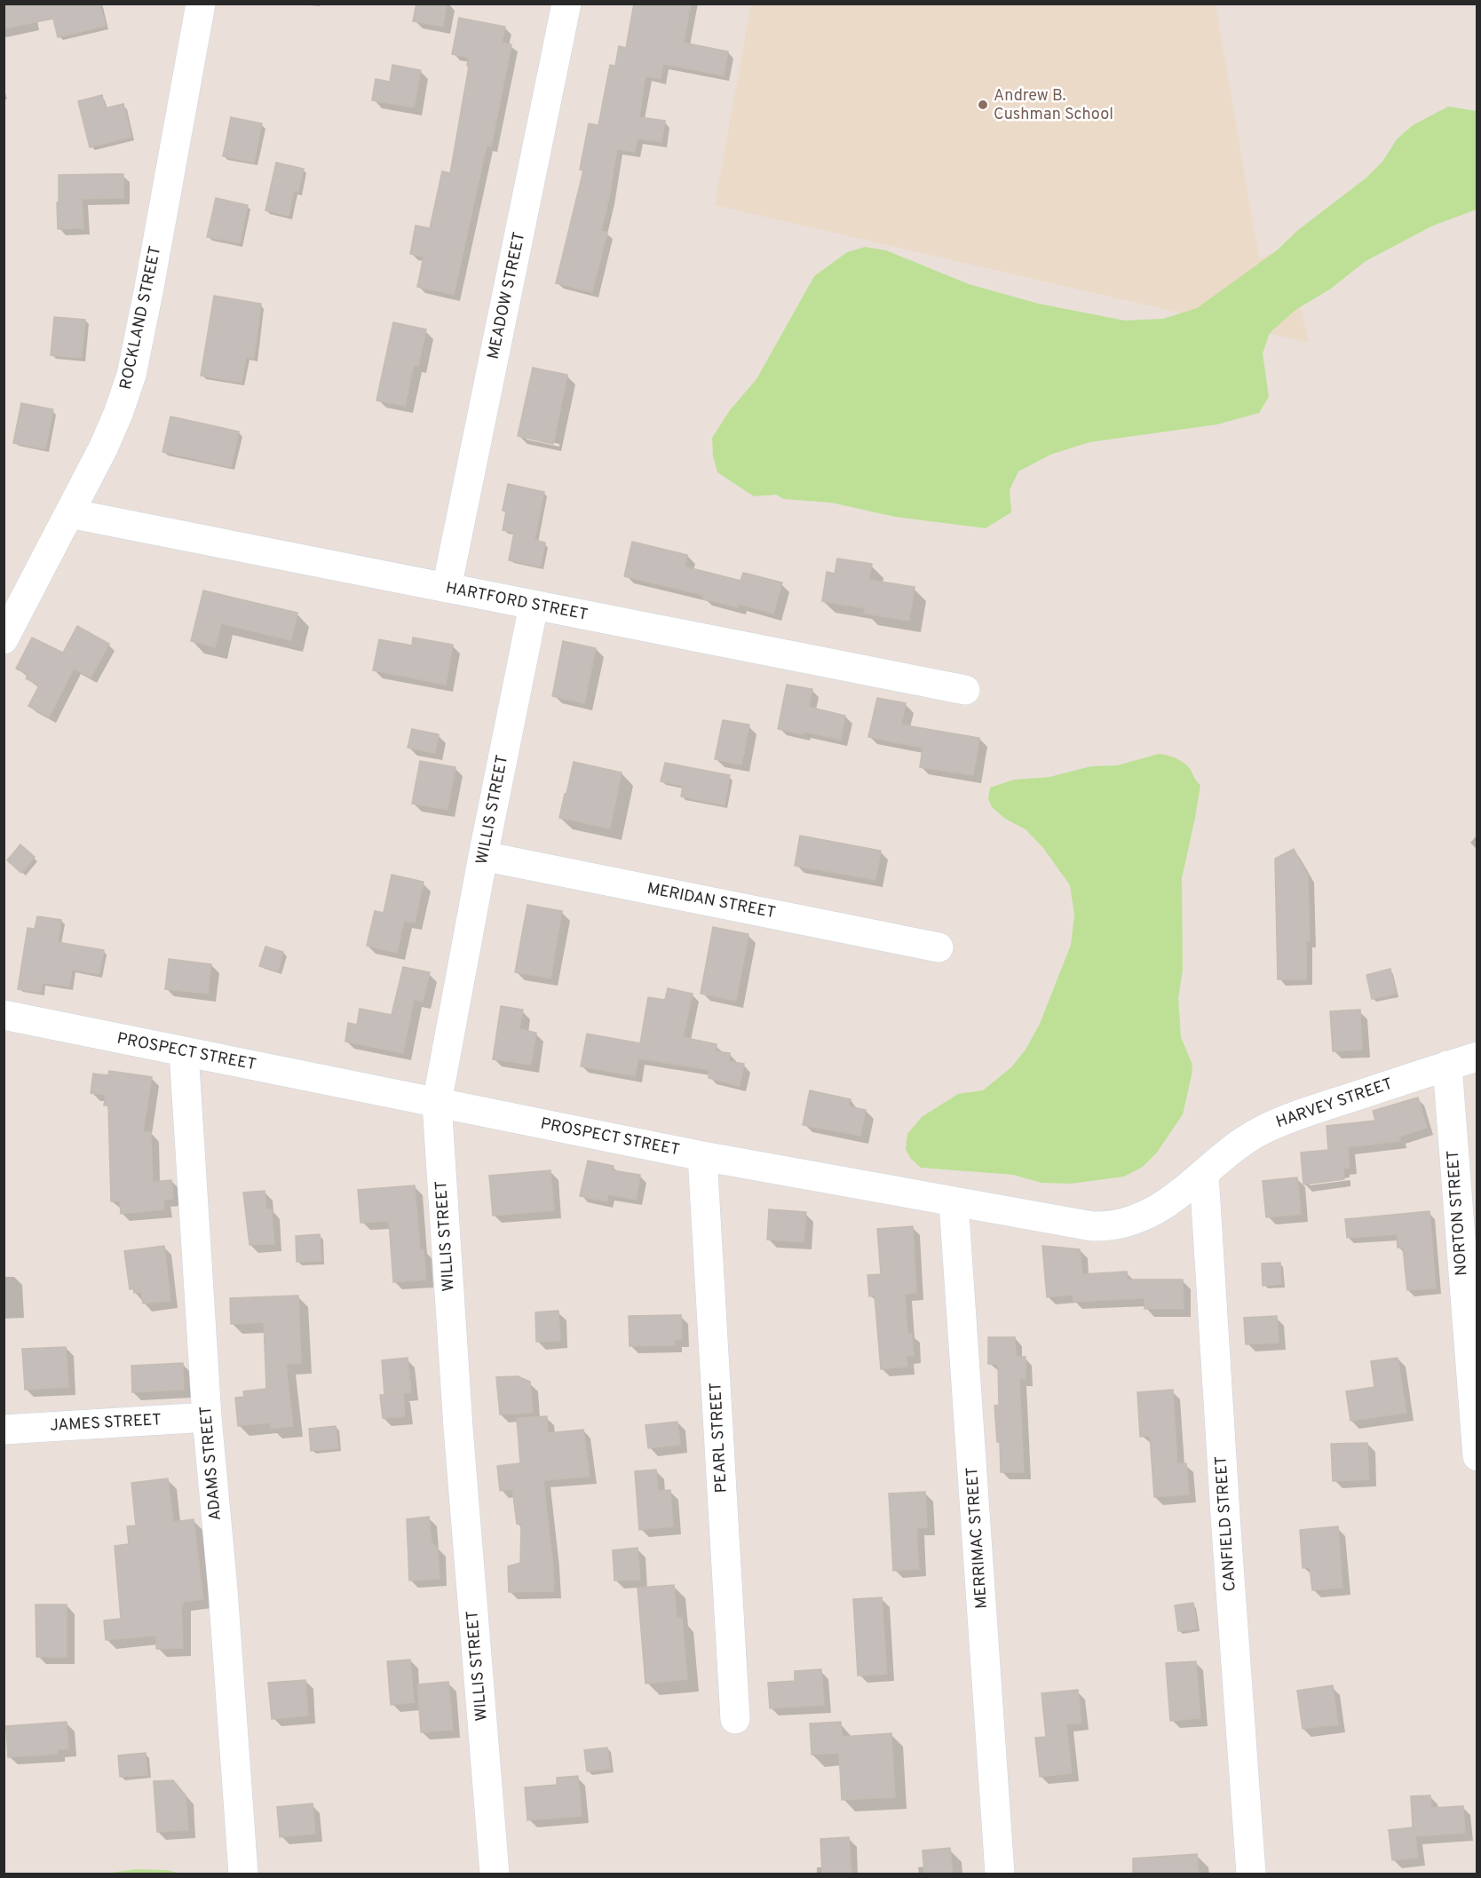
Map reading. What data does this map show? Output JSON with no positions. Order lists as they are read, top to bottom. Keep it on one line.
{"streets":{"street":["MEADOW STREET","ROCKLAND STREET","HARTFORD STREET","WILLIS STREET","MERIDAN STREET","PROSPECT STREET","HARVEY STREET","NORTON STREET","JAMES STREET","PEARL STREET","ADAMS STREET","CANFIELD STREET","MERRIMAC STREET"]},"crossings":[["MEADOW STREET","HARTFORD STREET"],["ROCKLAND STREET","HARTFORD STREET"],["HARTFORD STREET","WILLIS STREET"],["WILLIS STREET","MERIDAN STREET"],["WILLIS STREET","PROSPECT STREET"],["PROSPECT STREET","HARVEY STREET"],["PROSPECT STREET","PEARL STREET"],["PROSPECT STREET","ADAMS STREET"],["PROSPECT STREET","CANFIELD STREET"],["PROSPECT STREET","MERRIMAC STREET"],["HARVEY STREET","NORTON STREET"],["HARVEY STREET","CANFIELD STREET"],["JAMES STREET","ADAMS STREET"]],"places":["Andrew B. Cushman School"]}
